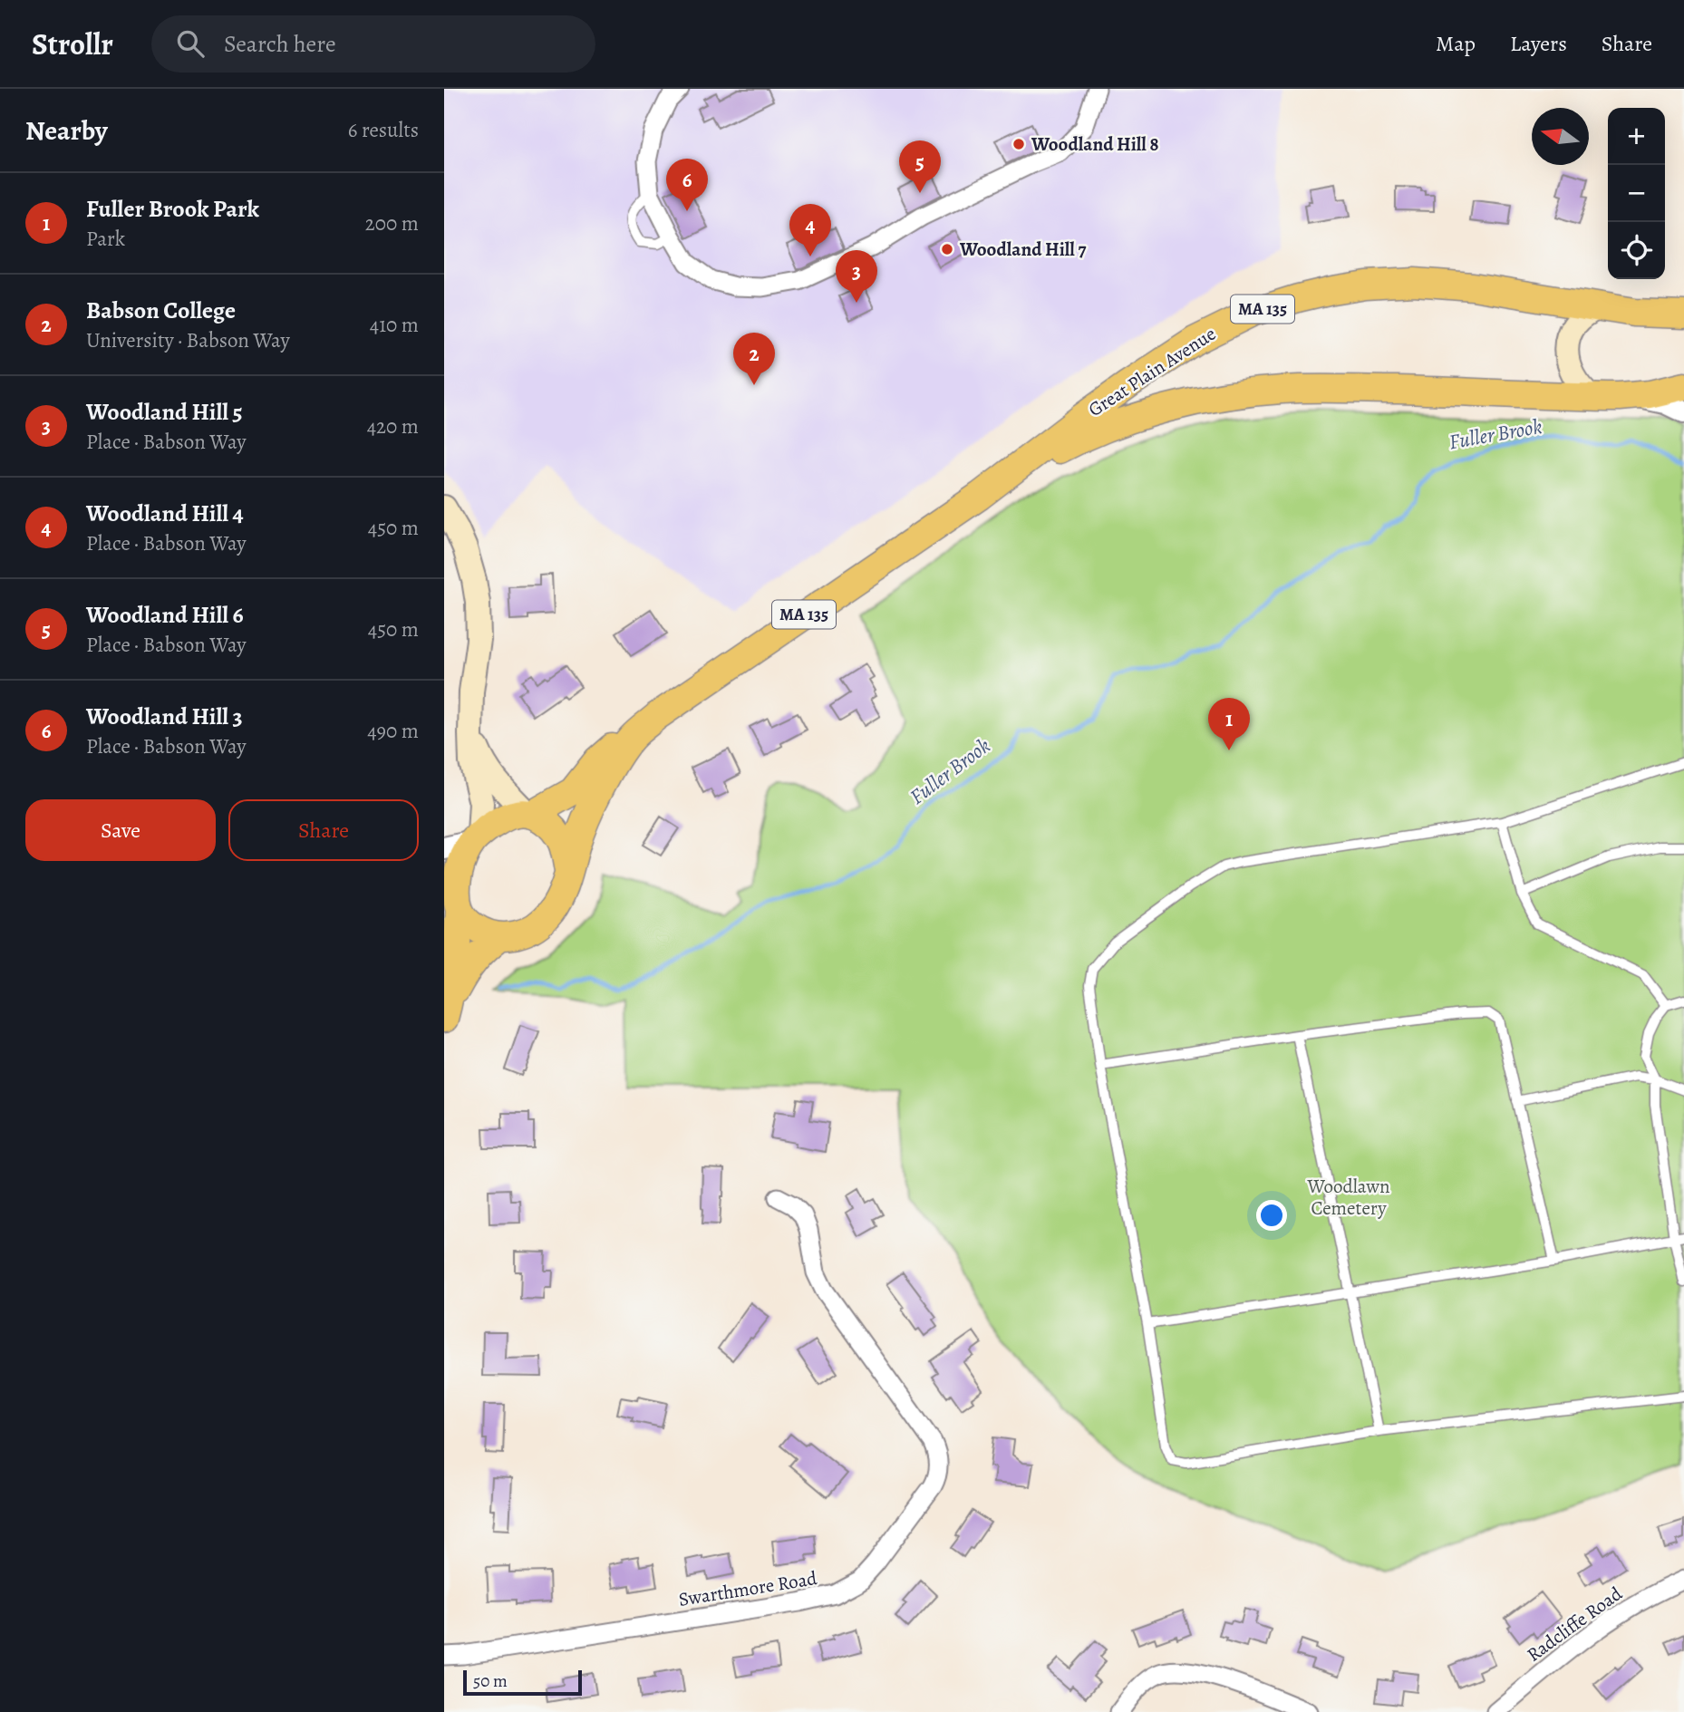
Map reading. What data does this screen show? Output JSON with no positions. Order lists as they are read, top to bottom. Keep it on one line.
{"streets":{"main road":["MA 135","Great Plain Avenue"],"street":["Swarthmore Road","Radcliffe Road"]},"crossings":[["MA 135","Great Plain Avenue"]],"water":["Fuller Brook"],"parks":["Woodlawn Cemetery"],"places":["Woodland Hill 8","Woodland Hill 7"],"scale_bar":"50 m","north":"left","page":{"header":"Strollr","search":"Search here","nav":["Map","Layers","Share"],"heading":["Nearby","6 results"],"map_buttons":["+","−"],"pins":["5","6","4","3","2","1"],"list":[{"mark":"1","name":"Fuller Brook Park","note":"Park","value":"200 m"},{"mark":"2","name":"Babson College","note":"University · Babson Way","value":"410 m"},{"mark":"3","name":"Woodland Hill 5","note":"Place · Babson Way","value":"420 m"},{"mark":"4","name":"Woodland Hill 4","note":"Place · Babson Way","value":"450 m"},{"mark":"5","name":"Woodland Hill 6","note":"Place · Babson Way","value":"450 m"},{"mark":"6","name":"Woodland Hill 3","note":"Place · Babson Way","value":"490 m"}],"buttons":["Save","Share"],"scale":"50 m"}}
